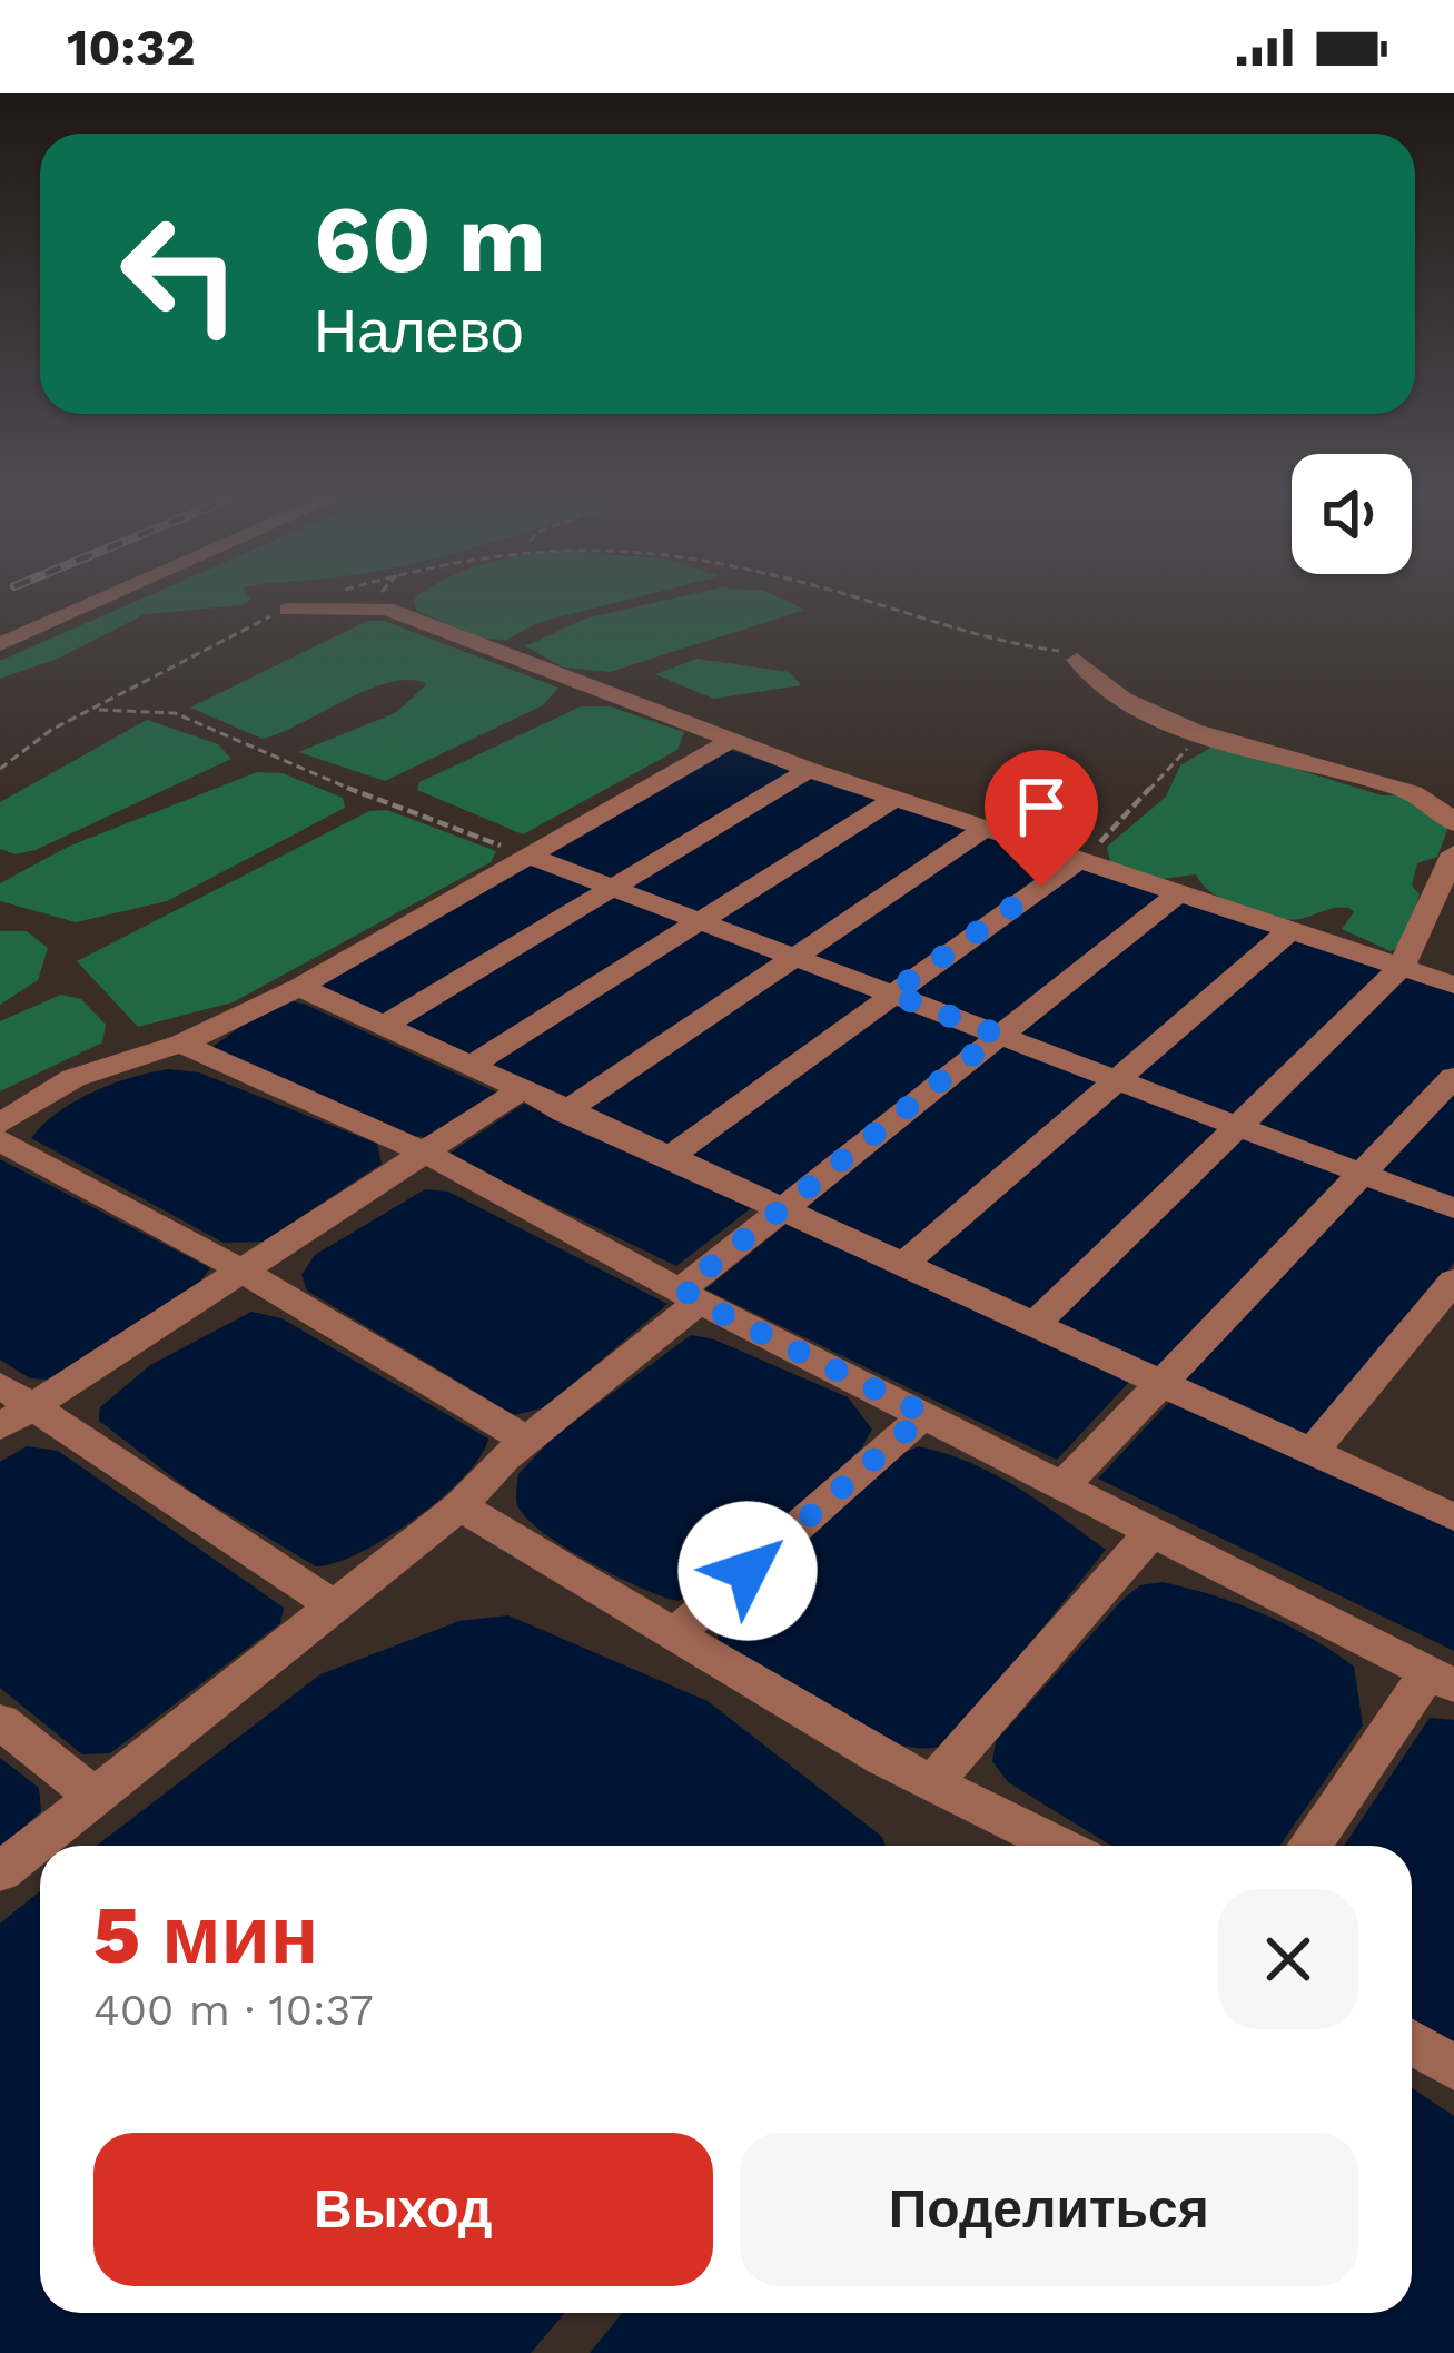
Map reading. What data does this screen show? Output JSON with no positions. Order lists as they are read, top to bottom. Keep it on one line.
{"page":{"status":"10:32","turn":["60 m","Налево"],"heading":["5 мин","400 m · 10:37"],"buttons":["Выход","Поделиться"]}}
